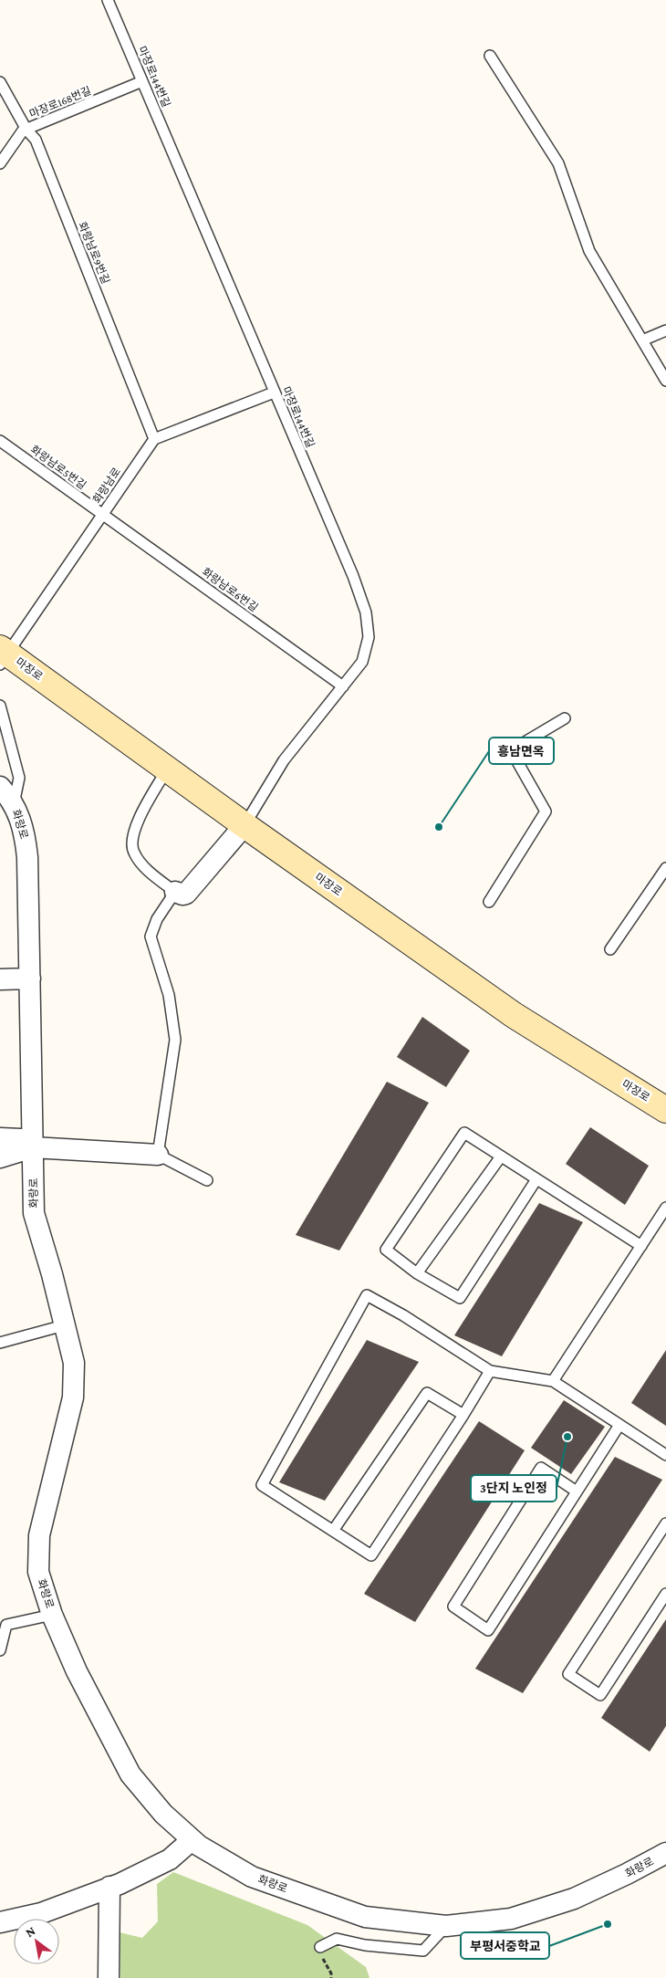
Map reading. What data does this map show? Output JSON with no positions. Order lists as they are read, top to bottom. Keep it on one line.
{"streets":{"main road":["마장로"],"street":["화랑로"],"lane":["마장로144번길","마장로168번길","화랑남로9번길","화랑남로5번길","화랑남로","화랑남로6번길"]},"crossings":[["마장로144번길","마장로168번길"],["마장로144번길","화랑남로6번길"],["마장로144번길","마장로"],["마장로168번길","화랑남로9번길"],["화랑남로9번길","화랑남로"],["화랑남로5번길","화랑남로"],["화랑남로5번길","화랑남로6번길"],["화랑남로","화랑남로6번길"],["화랑남로","마장로"]],"places":["흥남면옥","3단지 노인정","부평서중학교"],"north":"top left"}
